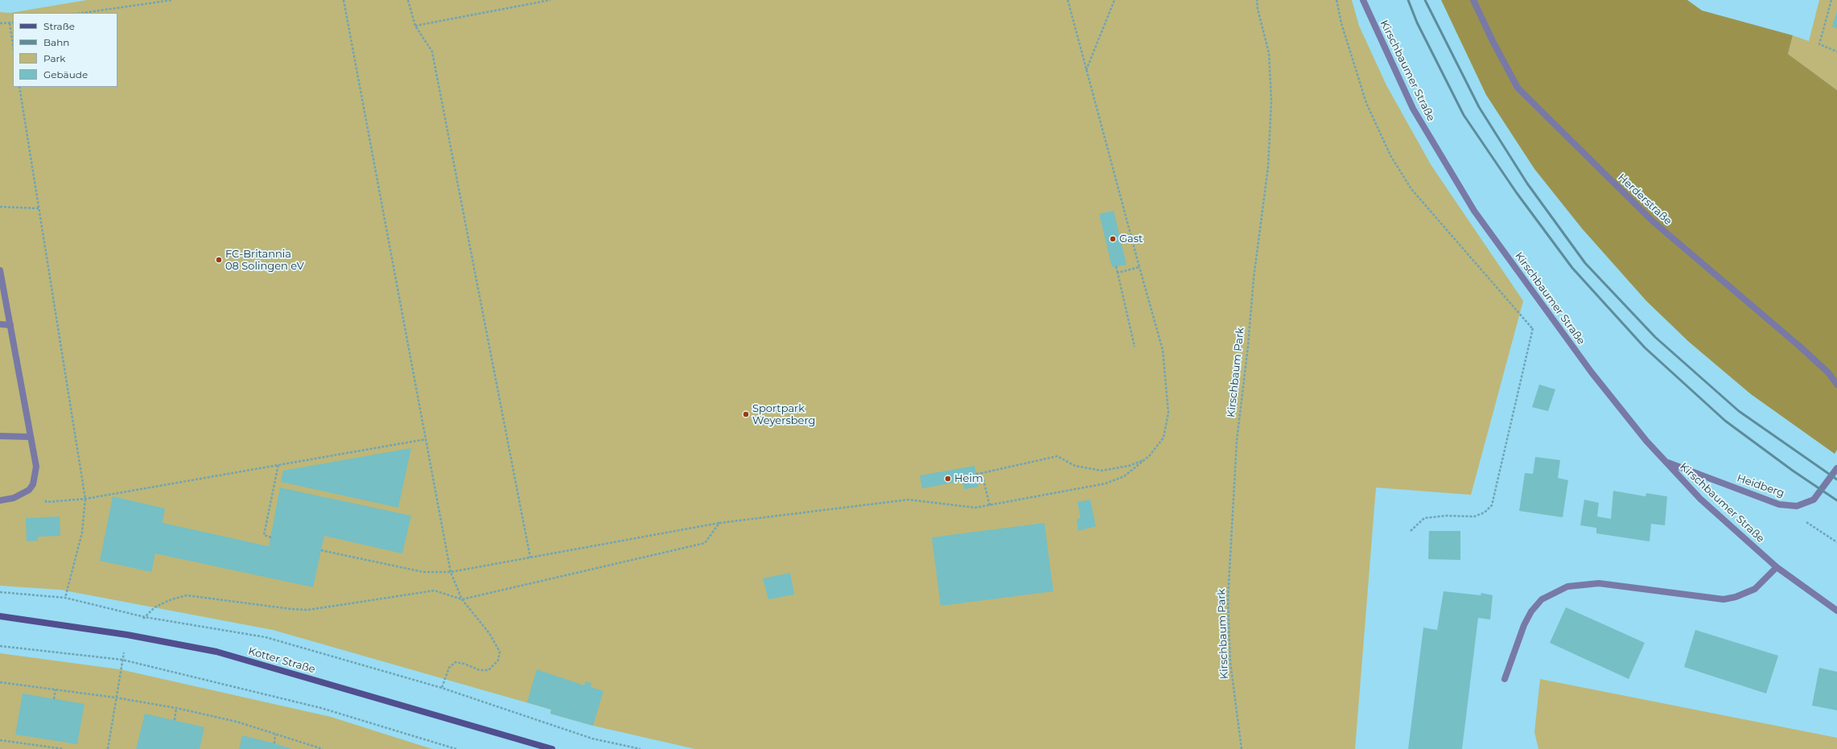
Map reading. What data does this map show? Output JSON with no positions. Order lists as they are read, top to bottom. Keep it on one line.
{"streets":{"street":["Kirschbaumer Straße","Herderstraße","Heidberg","Kotter Straße"],"path":["Kirschbaum Park"]},"crossings":[["Kirschbaumer Straße","Heidberg"]],"places":["Gast","FC-Britannia 08 Solingen eV","Sportpark Weyersberg","Heim"],"legend":["Straße","Bahn","Park","Gebäude"]}
